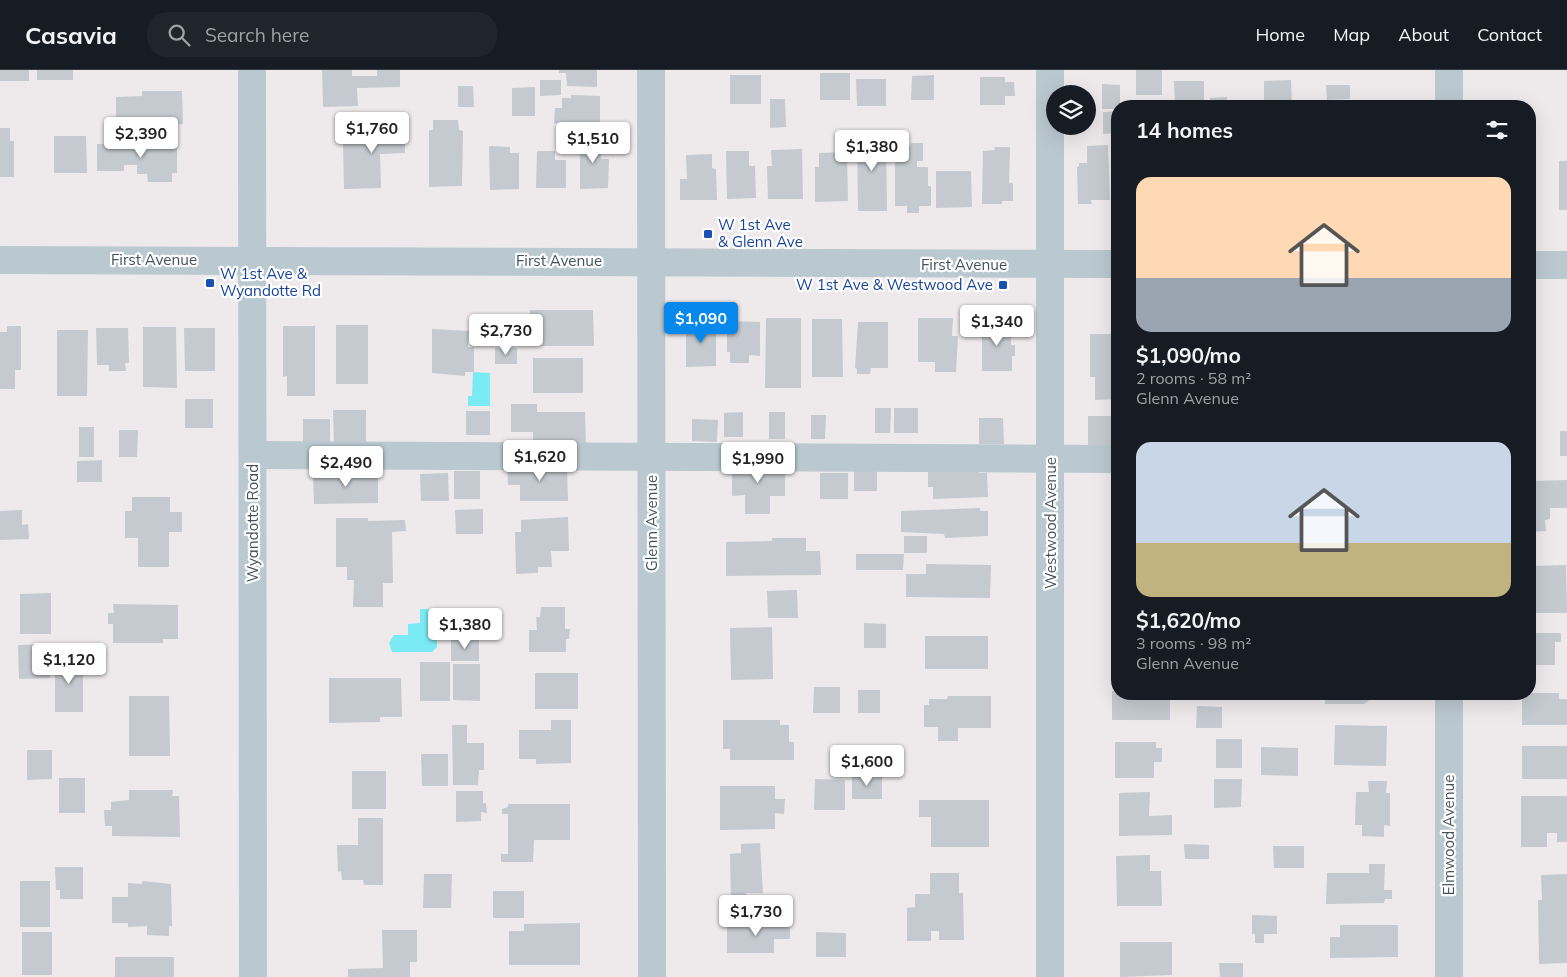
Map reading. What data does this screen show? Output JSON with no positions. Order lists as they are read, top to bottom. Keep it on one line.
{"streets":{"street":["First Avenue","Wyandotte Road","Glenn Avenue","Westwood Avenue","Elmwood Avenue"]},"crossings":[["First Avenue","Wyandotte Road"],["First Avenue","Glenn Avenue"],["First Avenue","Westwood Avenue"]],"places":{"transit":["W 1st Ave & Glenn Ave","W 1st Ave & Wyandotte Rd","W 1st Ave & Westwood Ave"]},"page":{"header":"Casavia","search":"Search here","nav":["Home","Map","About","Contact"],"heading":"14 homes","price":["$1,760","$2,390","$1,510","$1,380","$1,090","$1,340","$2,730","$1,620","$1,990","$2,490","$1,380","$1,120","$1,600","$1,730"],"list":[{"name":"$1,090/mo","note":"2 rooms · 58 m² · Glenn Avenue"},{"name":"$1,620/mo","note":"3 rooms · 98 m² · Glenn Avenue"}]}}
